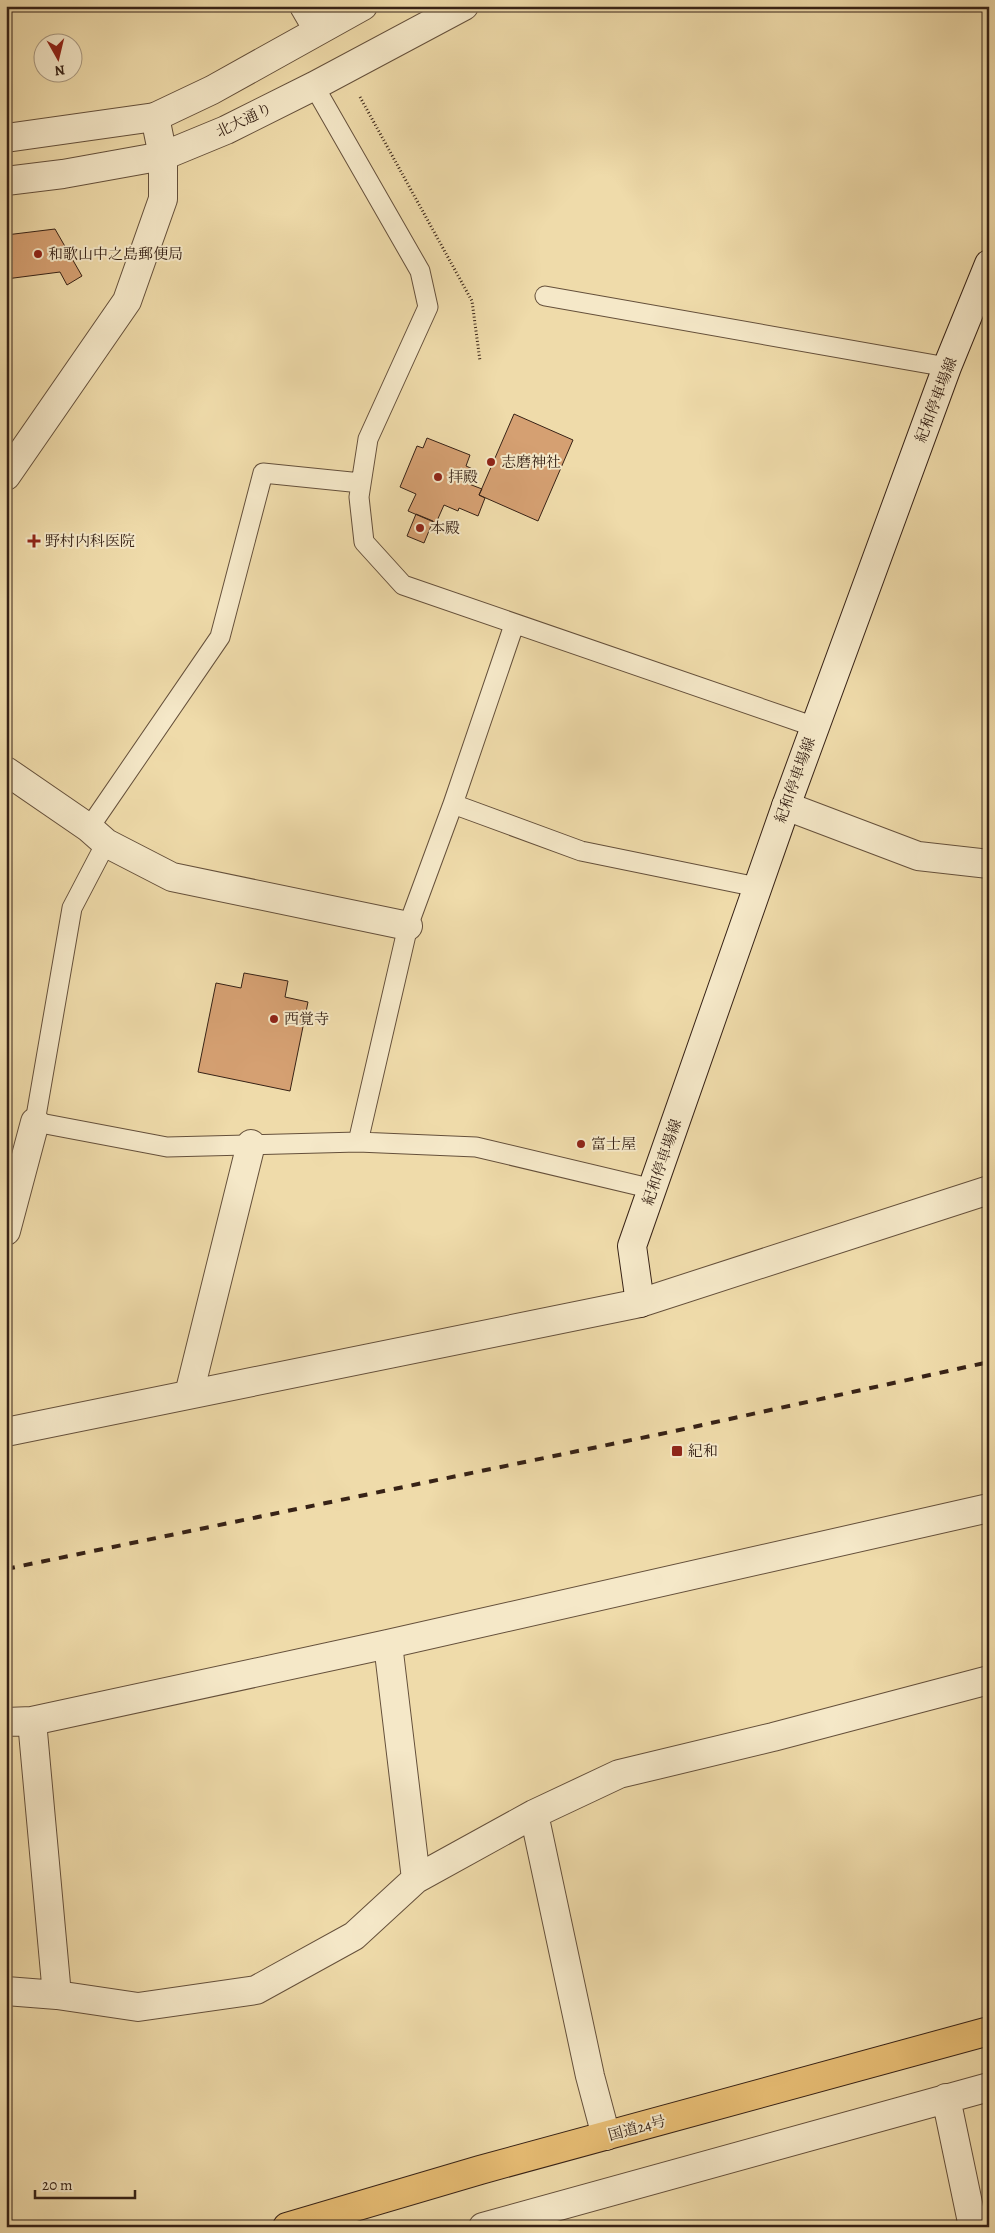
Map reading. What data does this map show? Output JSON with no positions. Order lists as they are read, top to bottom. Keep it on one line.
{"streets":{"highway":["国道24号"],"street":["北大通り","紀和停車場線"]},"places":{"other":["和歌山中之島郵便局","志磨神社","拝殿","本殿","西覚寺","富士屋"],"health":["野村内科医院"],"transit":["紀和"]},"scale_bar":"20 m","north":"bottom"}
